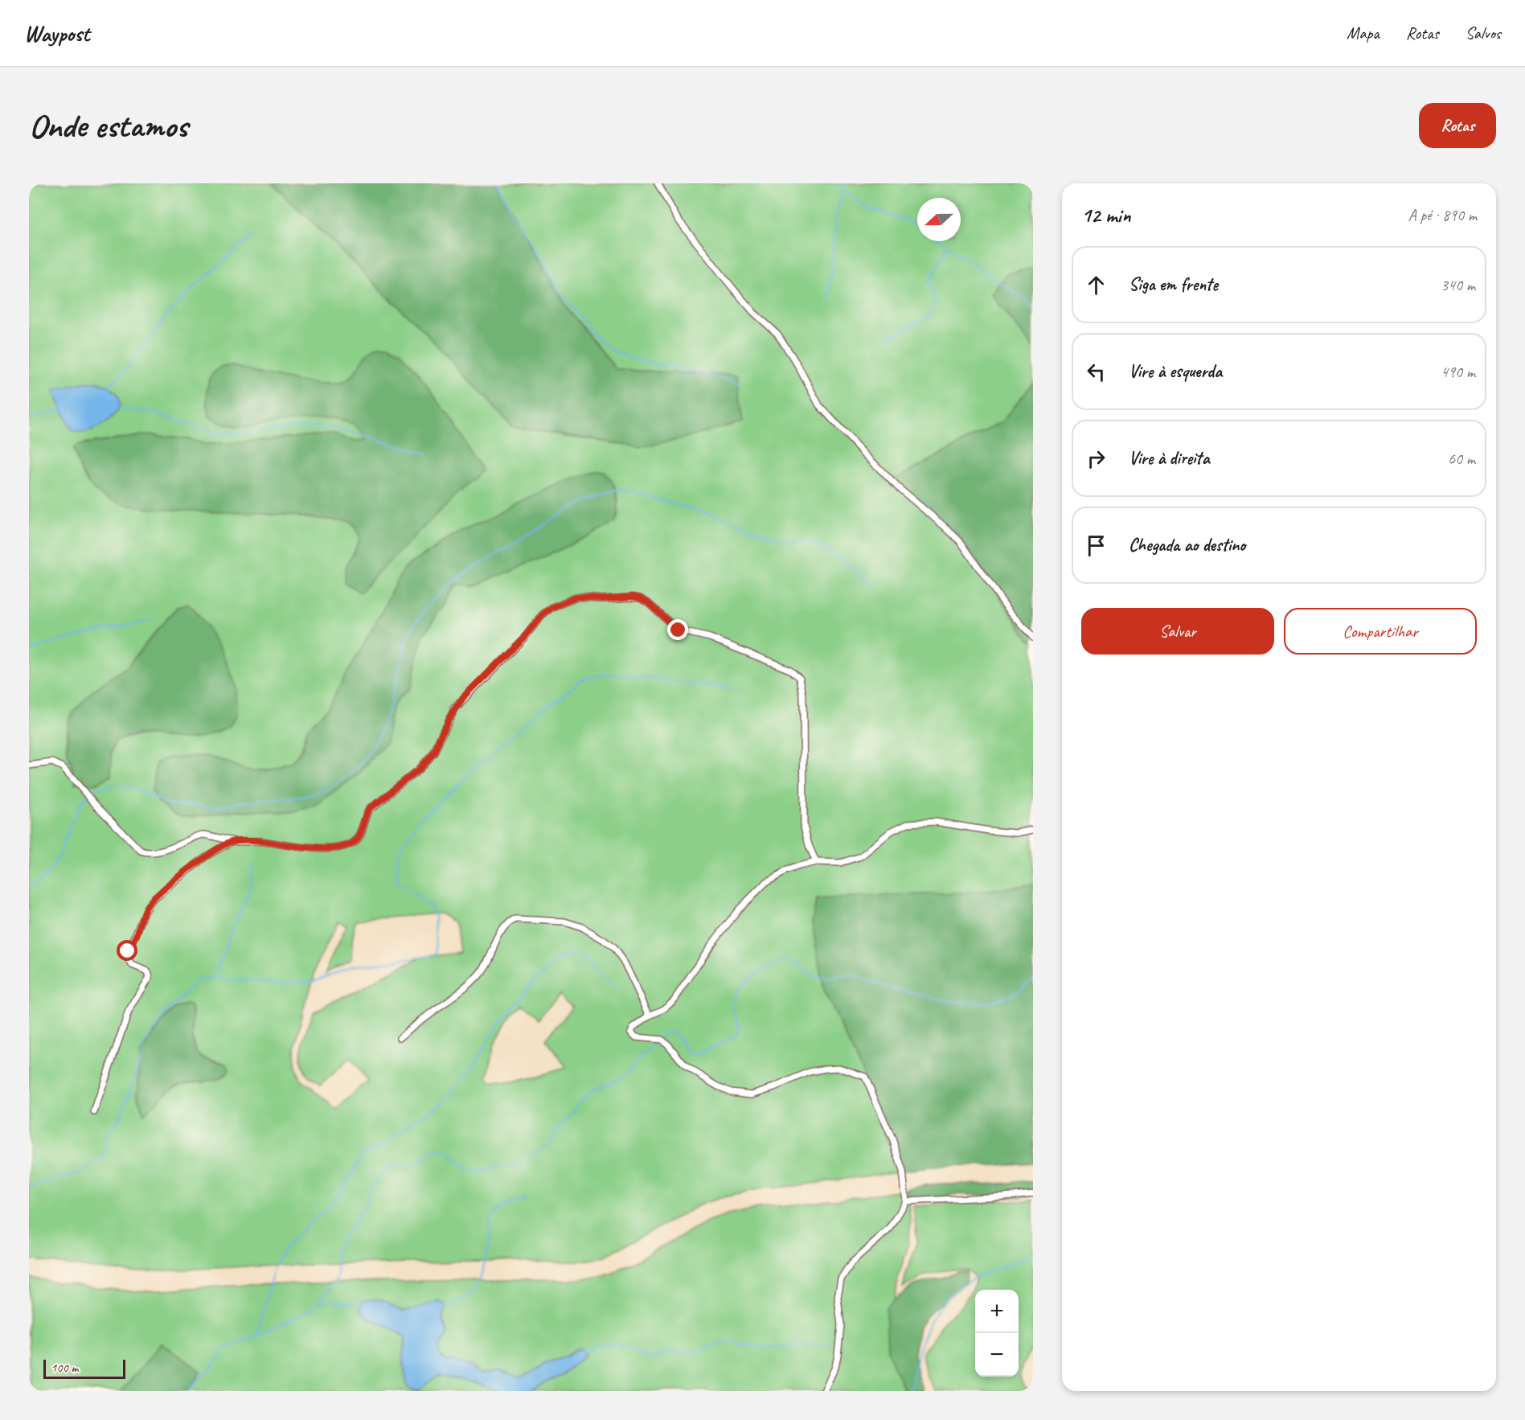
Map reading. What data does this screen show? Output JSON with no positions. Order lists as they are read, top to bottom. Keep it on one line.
{"scale_bar":"100 m","north":"left","page":{"header":"Waypost","nav":["Mapa","Rotas","Salvos"],"buttons":["Rotas",["Salvar","Compartilhar"]],"title":"Onde estamos","heading":["12 min","A pé · 890 m"],"list":[["Siga em frente","340 m"],["Vire à esquerda","490 m"],["Vire à direita","60 m"],"Chegada ao destino"],"map_buttons":["+","−"],"scale":"100 m"}}
